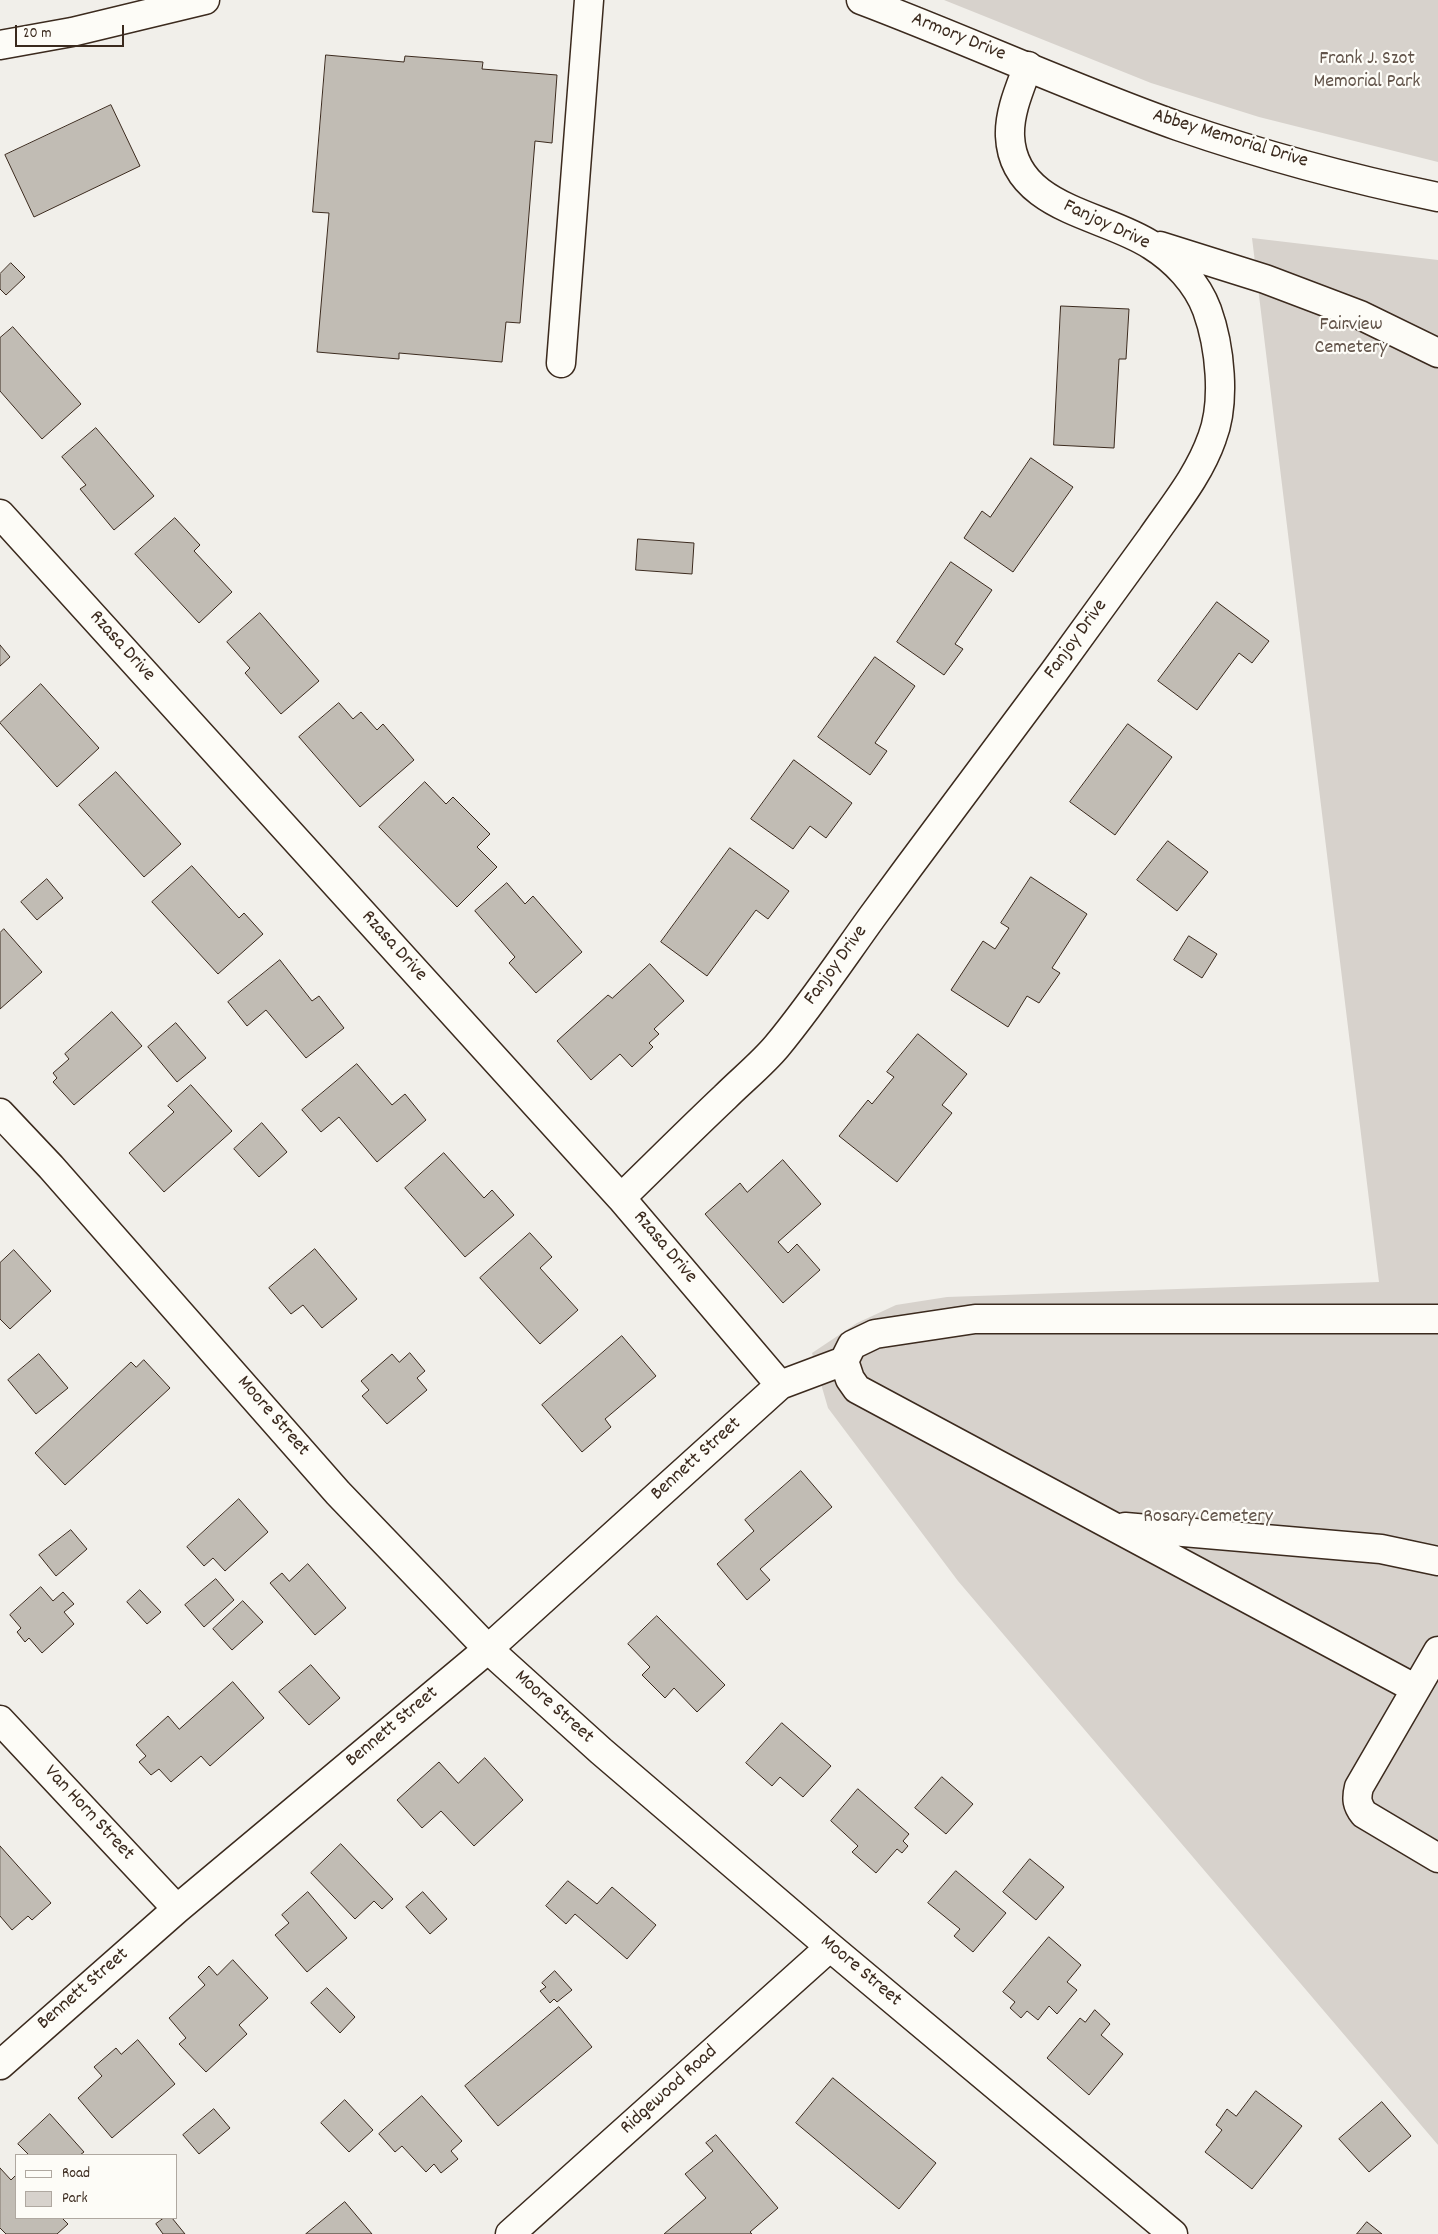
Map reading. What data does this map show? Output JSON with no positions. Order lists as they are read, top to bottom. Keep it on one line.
{"streets":{"street":["Armory Drive","Abbey Memorial Drive","Fanjoy Drive","Rzasa Drive","Moore Street","Bennett Street","Van Horn Street","Ridgewood Road"]},"crossings":[["Armory Drive","Abbey Memorial Drive"],["Armory Drive","Fanjoy Drive"],["Abbey Memorial Drive","Fanjoy Drive"],["Fanjoy Drive","Rzasa Drive"],["Rzasa Drive","Bennett Street"],["Moore Street","Bennett Street"],["Moore Street","Ridgewood Road"],["Bennett Street","Van Horn Street"]],"parks":["Frank J. Szot Memorial Park","Fairview Cemetery","Rosary Cemetery"],"legend":["Road","Park"],"scale_bar":"20 m"}
